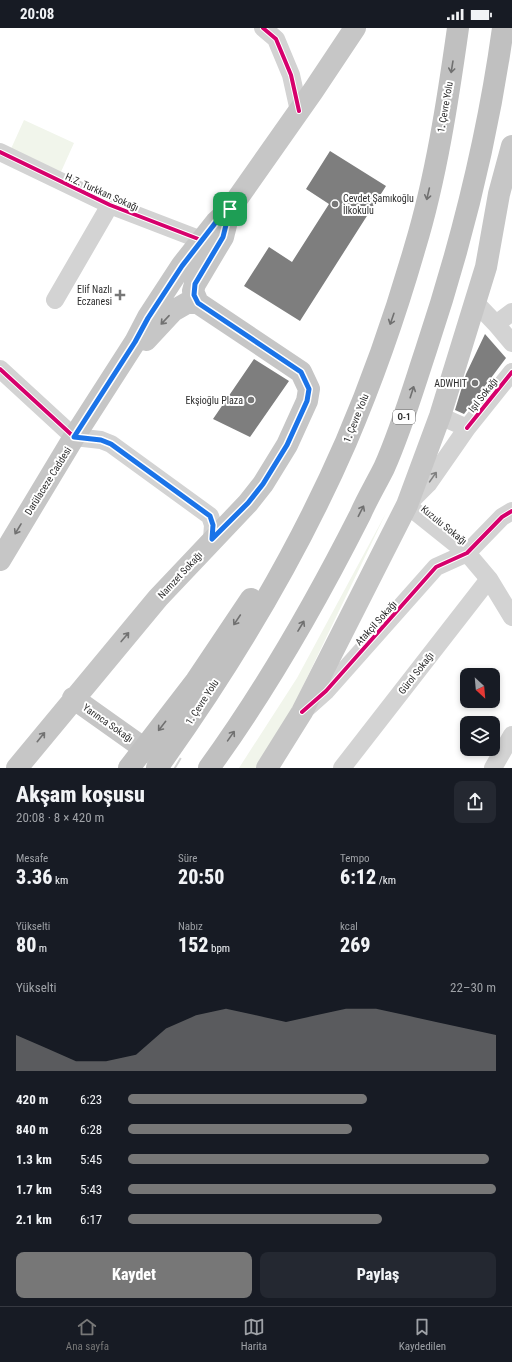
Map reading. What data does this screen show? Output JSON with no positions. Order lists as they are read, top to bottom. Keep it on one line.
{"streets":{"highway":["1. Çevre Yolu","O-1"],"main road":["Darülaceze Caddesi","Namzet Sokağı","Yarınca Sokağı"],"street":["H.Z. Turkkan Sokağı","Işıl Sokağı","Kuzulu Sokağı","Atakçil Sokağı","Gürol Sokağı"]},"crossings":[["H.Z. Turkkan Sokağı","Darülaceze Caddesi"],["Işıl Sokağı","Kuzulu Sokağı"],["Kuzulu Sokağı","Atakçil Sokağı"],["Kuzulu Sokağı","Gürol Sokağı"],["Namzet Sokağı","Yarınca Sokağı"]],"places":{"other":["Cevdet Şamıkoğlu İlkokulu","ADWHIT","Ekşioğlu Plaza"],"health":["Elif Nazlı Eczanesi"]},"north":"bottom right","page":{"status":"20:08","heading":["Akşam koşusu","20:08 · 8 × 420 m"],"stats":[["Mesafe","3.36 km"],["Süre","20:50"],["Tempo","6:12 /km"],["Yükselti","80 m"],["Nabız","152 bpm"],["kcal","269"]],"chart":["Yükselti","22–30 m"],"list":[{"name":"420 m","note":"6:23"},{"name":"840 m","note":"6:28"},{"name":"1.3 km","note":"5:45"},{"name":"1.7 km","note":"5:43"},{"name":"2.1 km","note":"6:17"}],"buttons":["Kaydet","Paylaş"],"tabs":["Ana sayfa","Harita","Kaydedilen"]}}
